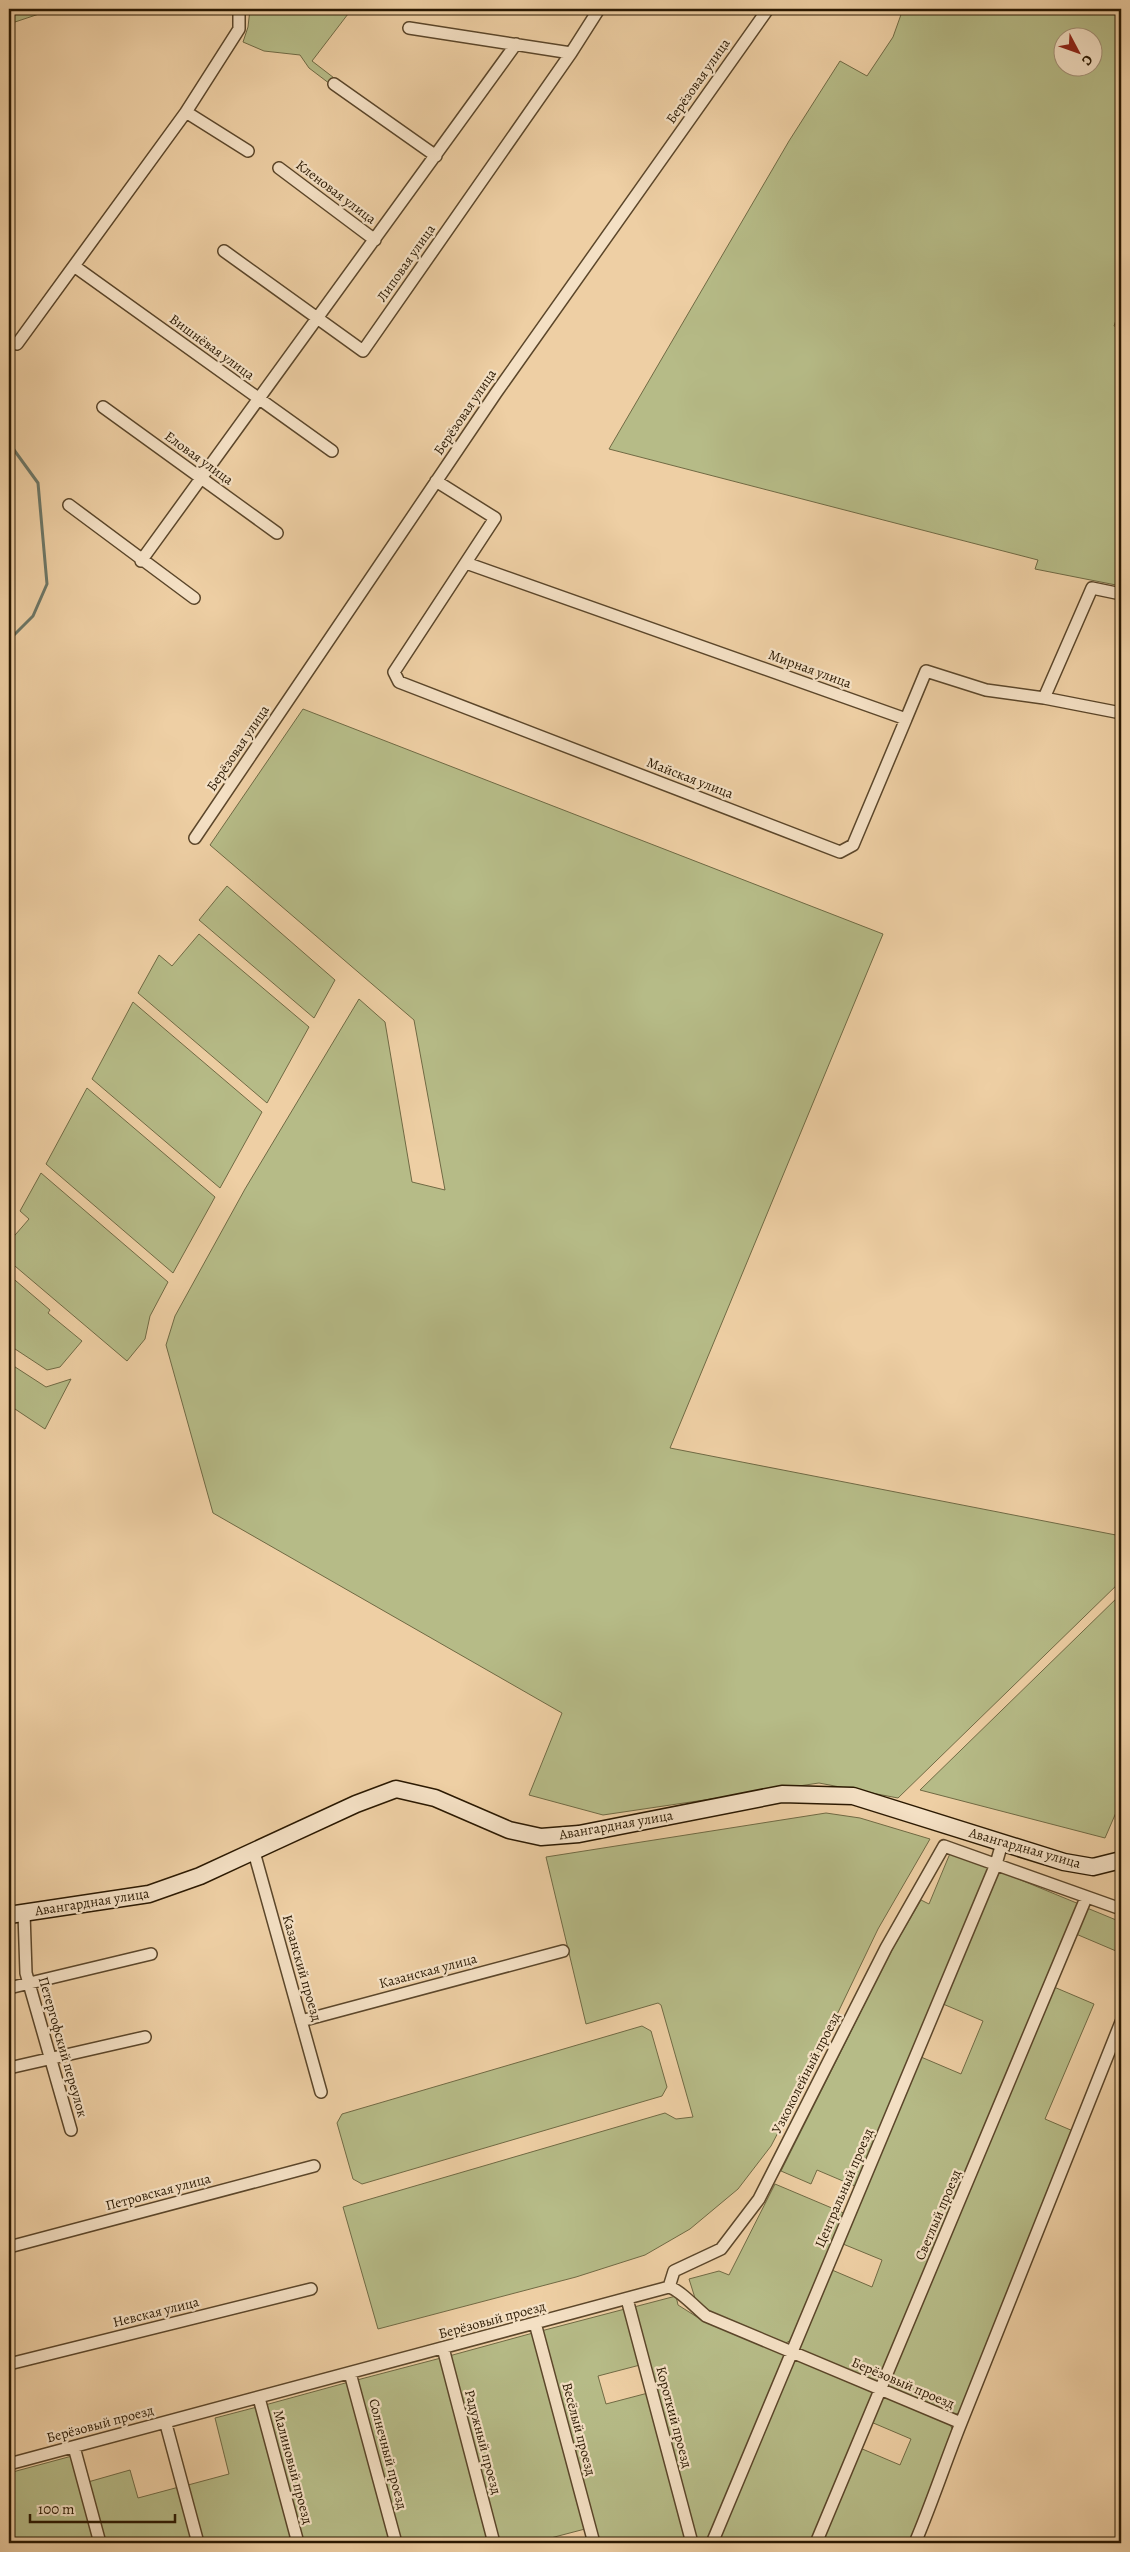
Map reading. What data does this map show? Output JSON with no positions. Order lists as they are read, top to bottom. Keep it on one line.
{"streets":{"main road":["Авангардная улица"],"street":["Берёзовая улица","Кленовая улица","Липовая улица","Вишнёвая улица","Еловая улица","Мирная улица","Майская улица","Казанский проезд","Казанская улица","Петергофский переулок","Узкоколейный проезд","Центральный проезд","Петровская улица","Светлый проезд","Невская улица","Берёзовый проезд","Короткий проезд","Весёлый проезд","Радужный проезд","Солнечный проезд","Малиновый проезд"]},"crossings":[["Мирная улица","Майская улица"],["Авангардная улица","Казанский проезд"],["Авангардная улица","Петергофский переулок"],["Авангардная улица","Центральный проезд"],["Казанский проезд","Казанская улица"],["Узкоколейный проезд","Центральный проезд"],["Узкоколейный проезд","Берёзовый проезд"],["Центральный проезд","Берёзовый проезд"],["Светлый проезд","Берёзовый проезд"],["Берёзовый проезд","Короткий проезд"],["Берёзовый проезд","Весёлый проезд"],["Берёзовый проезд","Радужный проезд"],["Берёзовый проезд","Солнечный проезд"],["Берёзовый проезд","Малиновый проезд"]],"scale_bar":"100 m","north":"bottom right"}
